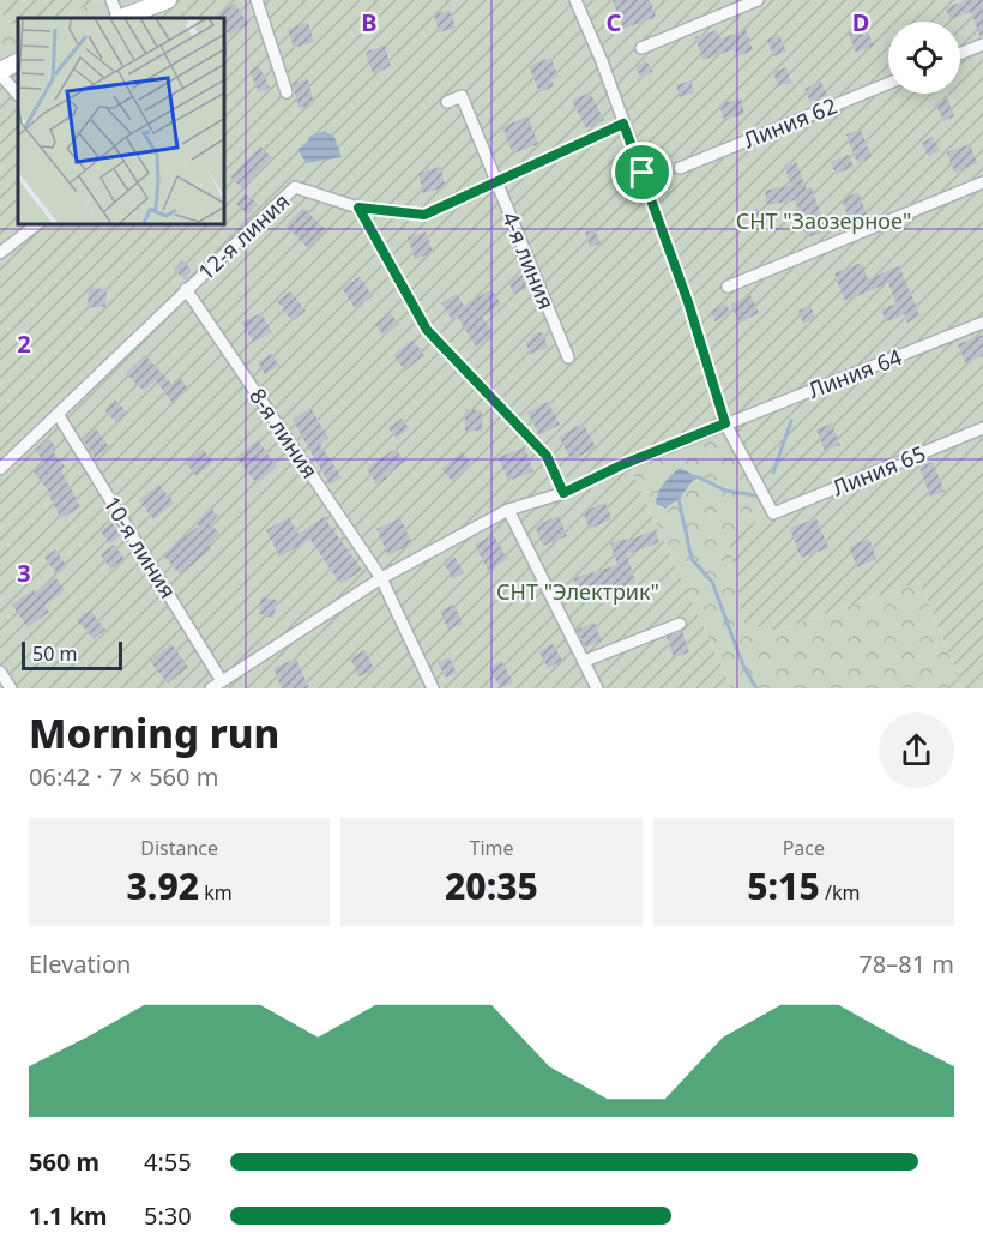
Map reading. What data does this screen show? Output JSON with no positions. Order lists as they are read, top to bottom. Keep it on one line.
{"streets":{"street":["Линия 62","12-я линия","4-я линия","Линия 64","8-я линия","Линия 65","10-я линия"]},"crossings":[["12-я линия","4-я линия"],["12-я линия","8-я линия"],["12-я линия","10-я линия"],["Линия 64","8-я линия"],["Линия 64","Линия 65"],["Линия 64","10-я линия"]],"parks":["СНТ \"Заозерное\"","СНТ \"Электрик\""],"scale_bar":"50 m","page":{"scale":"50 m","heading":["Morning run","06:42 · 7 × 560 m"],"stats":[["Distance","3.92 km"],["Time","20:35"],["Pace","5:15 /km"]],"chart":["Elevation","78–81 m"],"list":[{"name":"560 m","note":"4:55"},{"name":"1.1 km","note":"5:30"}]},"grid":{"columns":["B","C","D"],"rows":["2","3"]}}
